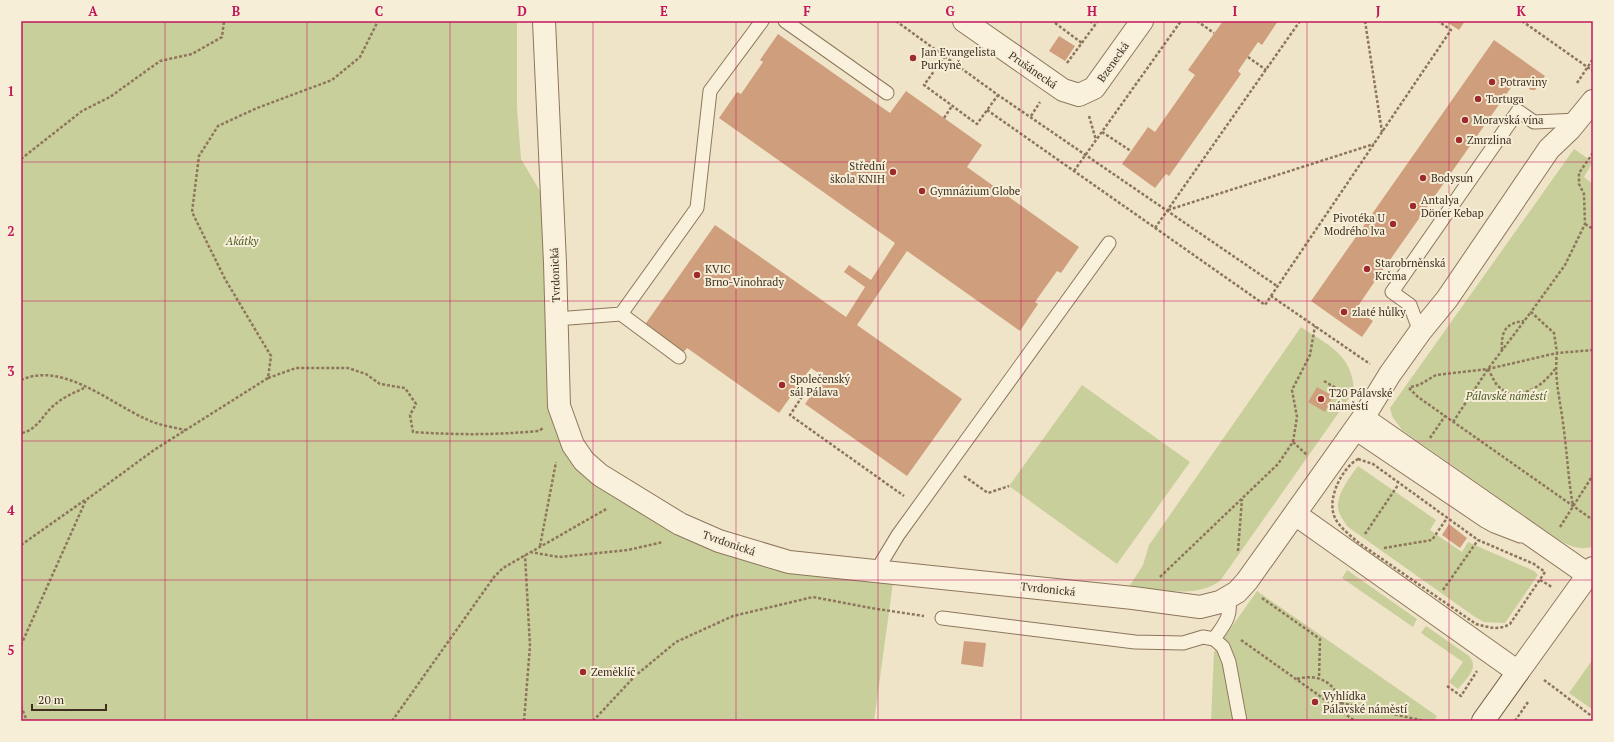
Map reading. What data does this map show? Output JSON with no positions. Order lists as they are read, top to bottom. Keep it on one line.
{"streets":{"street":["Bzenecká","Prušánecká","Tvrdonická"]},"crossings":[["Bzenecká","Prušánecká"]],"parks":["Akátky","Pálavské náměstí"],"places":["Jan Evangelista Purkyně","Potraviny","Tortuga","Moravská vína","Zmrzlina","Střední škola KNIH","Bodysun","Gymnázium Globe","Antalya Döner Kebap","Pivotéka U Modrého lva","Starobrněnská Krčma","KVIC Brno-Vinohrady","zlaté hůlky","Společenský sál Pálava","T20 Pálavské náměstí","Zeměklíč","Vyhlídka Pálavské náměstí"],"scale_bar":"20 m","grid":{"columns":["A","B","C","D","E","F","G","H","I","J","K"],"rows":["1","2","3","4","5"]}}
